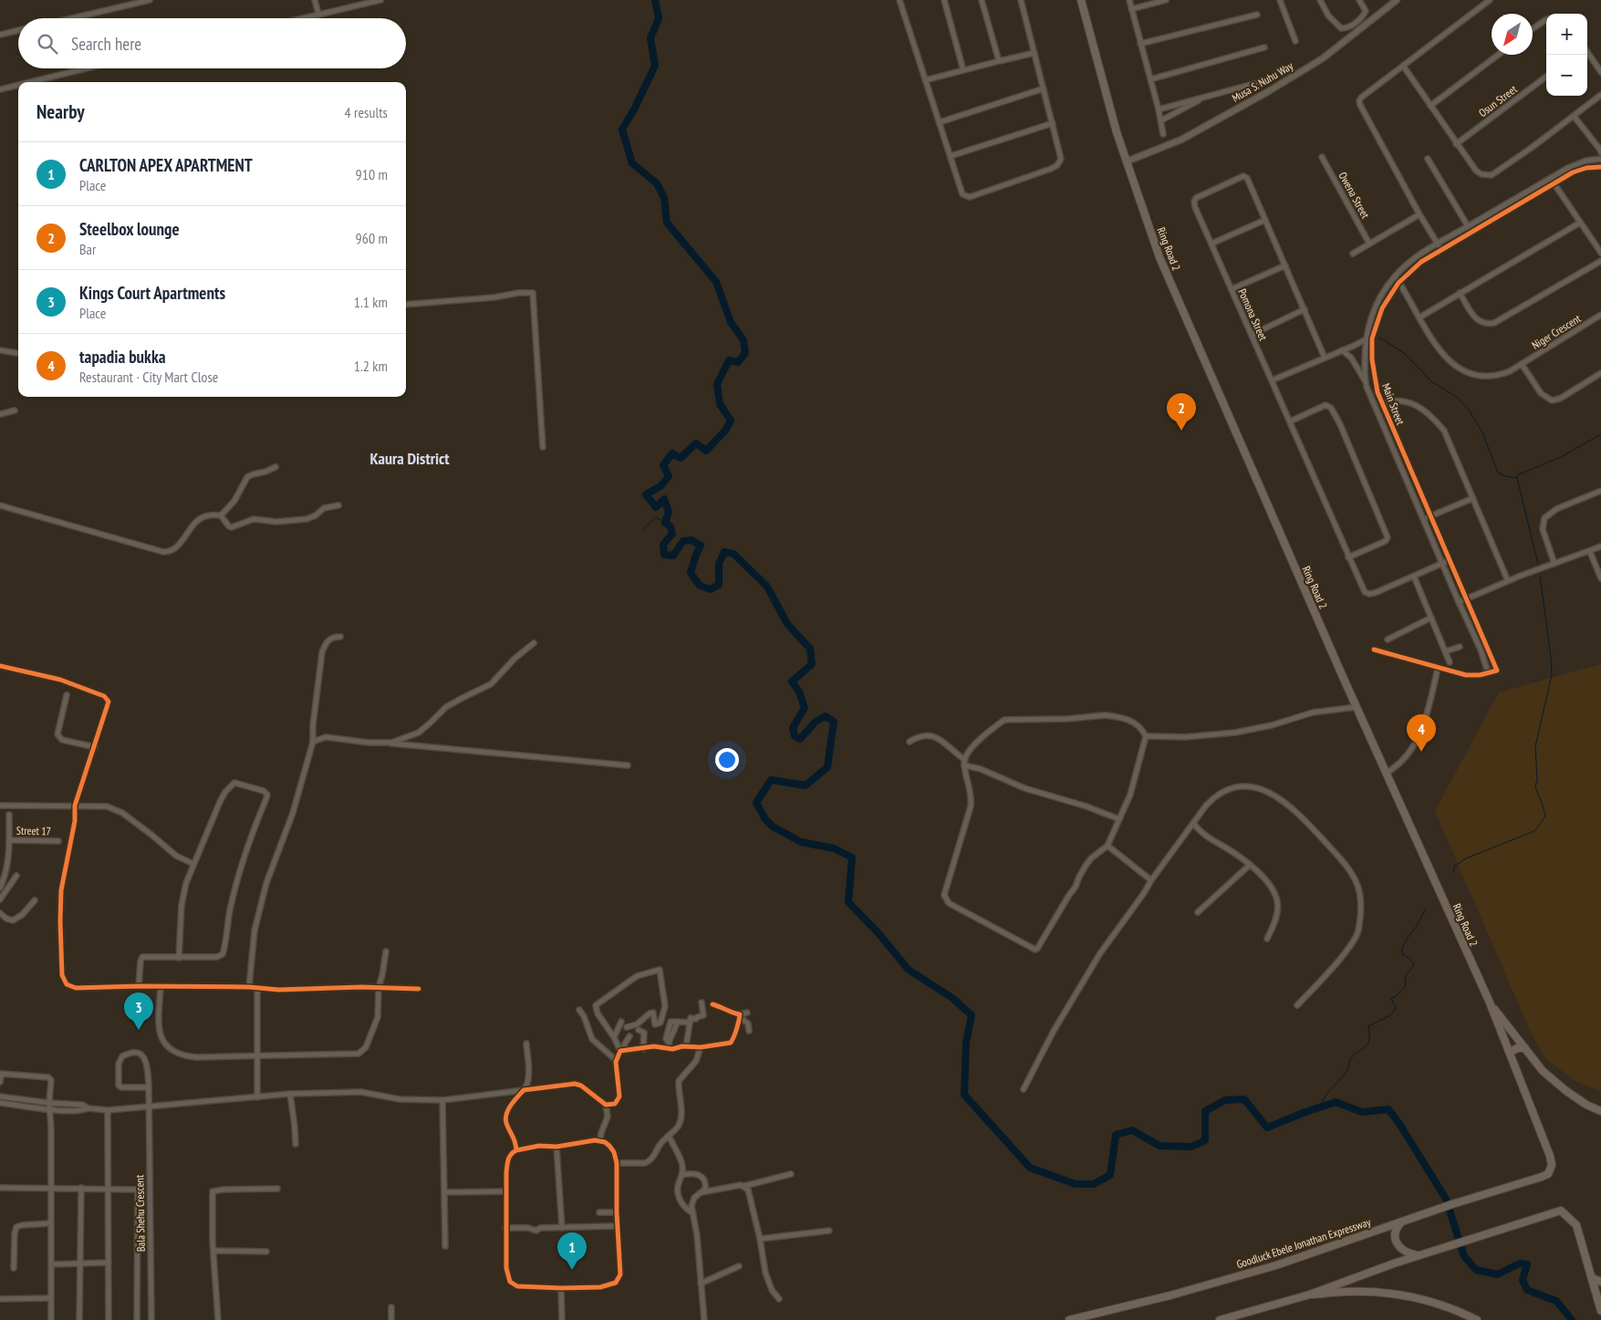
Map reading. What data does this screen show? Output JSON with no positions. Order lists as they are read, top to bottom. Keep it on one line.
{"streets":{"main road":["Ring Road 2","Goodluck Ebele Jonathan Expressway"],"street":["Musa S. Nuhu Way","Osun Street","Owena Street","Pomona Street","Niger Crescent","Main Street","Street 17","Bala Shehu Crescent"]},"crossings":[["Musa S. Nuhu Way","Ring Road 2"],["Ring Road 2","Goodluck Ebele Jonathan Expressway"],["Pomona Street","Main Street"],["Niger Crescent","Main Street"]],"districts":["Kaura District"],"north":"bottom left","page":{"map_buttons":["+","−"],"search":"Search here","heading":["Nearby","4 results"],"list":[{"mark":"1","name":"CARLTON APEX APARTMENT","note":"Place","value":"910 m"},{"mark":"2","name":"Steelbox lounge","note":"Bar","value":"960 m"},{"mark":"3","name":"Kings Court Apartments","note":"Place","value":"1.1 km"},{"mark":"4","name":"tapadia bukka","note":"Restaurant · City Mart Close","value":"1.2 km"}],"pins":["2","4","3","1"]}}
